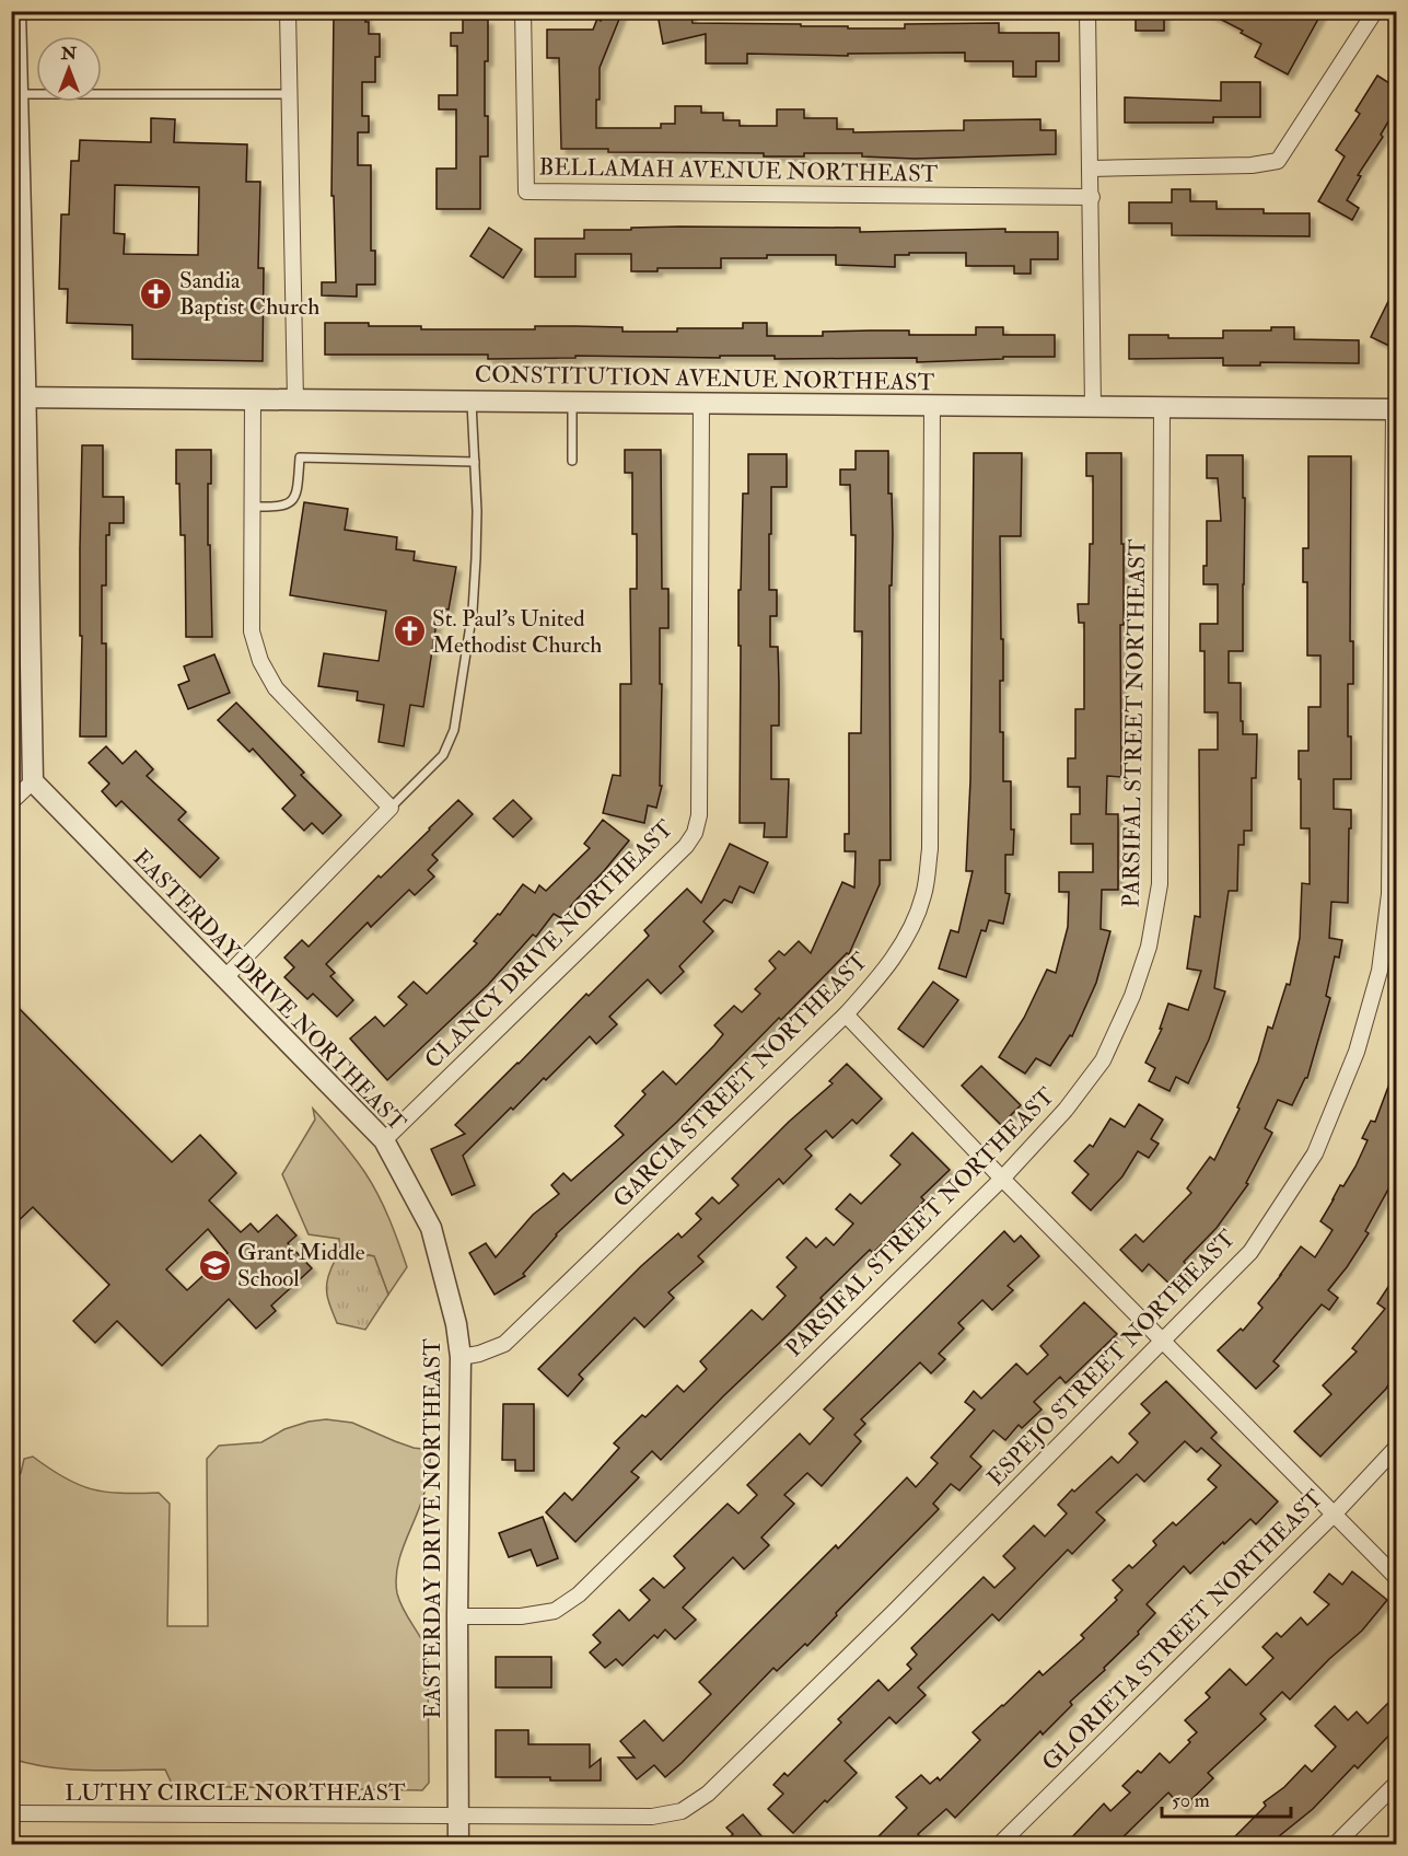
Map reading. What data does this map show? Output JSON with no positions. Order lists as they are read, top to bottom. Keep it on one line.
{"streets":{"street":["BELLAMAH AVENUE NORTHEAST","CONSTITUTION AVENUE NORTHEAST","PARSIFAL STREET NORTHEAST","CLANCY DRIVE NORTHEAST","EASTERDAY DRIVE NORTHEAST","GARCIA STREET NORTHEAST","ESPEJO STREET NORTHEAST","GLORIETA STREET NORTHEAST","LUTHY CIRCLE NORTHEAST"]},"crossings":[["CONSTITUTION AVENUE NORTHEAST","PARSIFAL STREET NORTHEAST"],["CONSTITUTION AVENUE NORTHEAST","CLANCY DRIVE NORTHEAST"],["CONSTITUTION AVENUE NORTHEAST","GARCIA STREET NORTHEAST"],["CONSTITUTION AVENUE NORTHEAST","ESPEJO STREET NORTHEAST"],["PARSIFAL STREET NORTHEAST","EASTERDAY DRIVE NORTHEAST"],["CLANCY DRIVE NORTHEAST","EASTERDAY DRIVE NORTHEAST"],["EASTERDAY DRIVE NORTHEAST","GARCIA STREET NORTHEAST"],["EASTERDAY DRIVE NORTHEAST","ESPEJO STREET NORTHEAST"],["EASTERDAY DRIVE NORTHEAST","LUTHY CIRCLE NORTHEAST"],["ESPEJO STREET NORTHEAST","LUTHY CIRCLE NORTHEAST"]],"places":{"church":["Sandia Baptist Church","St. Paul's United Methodist Church"],"school or university":["Grant Middle School"]},"scale_bar":"50 m","north":"top"}
